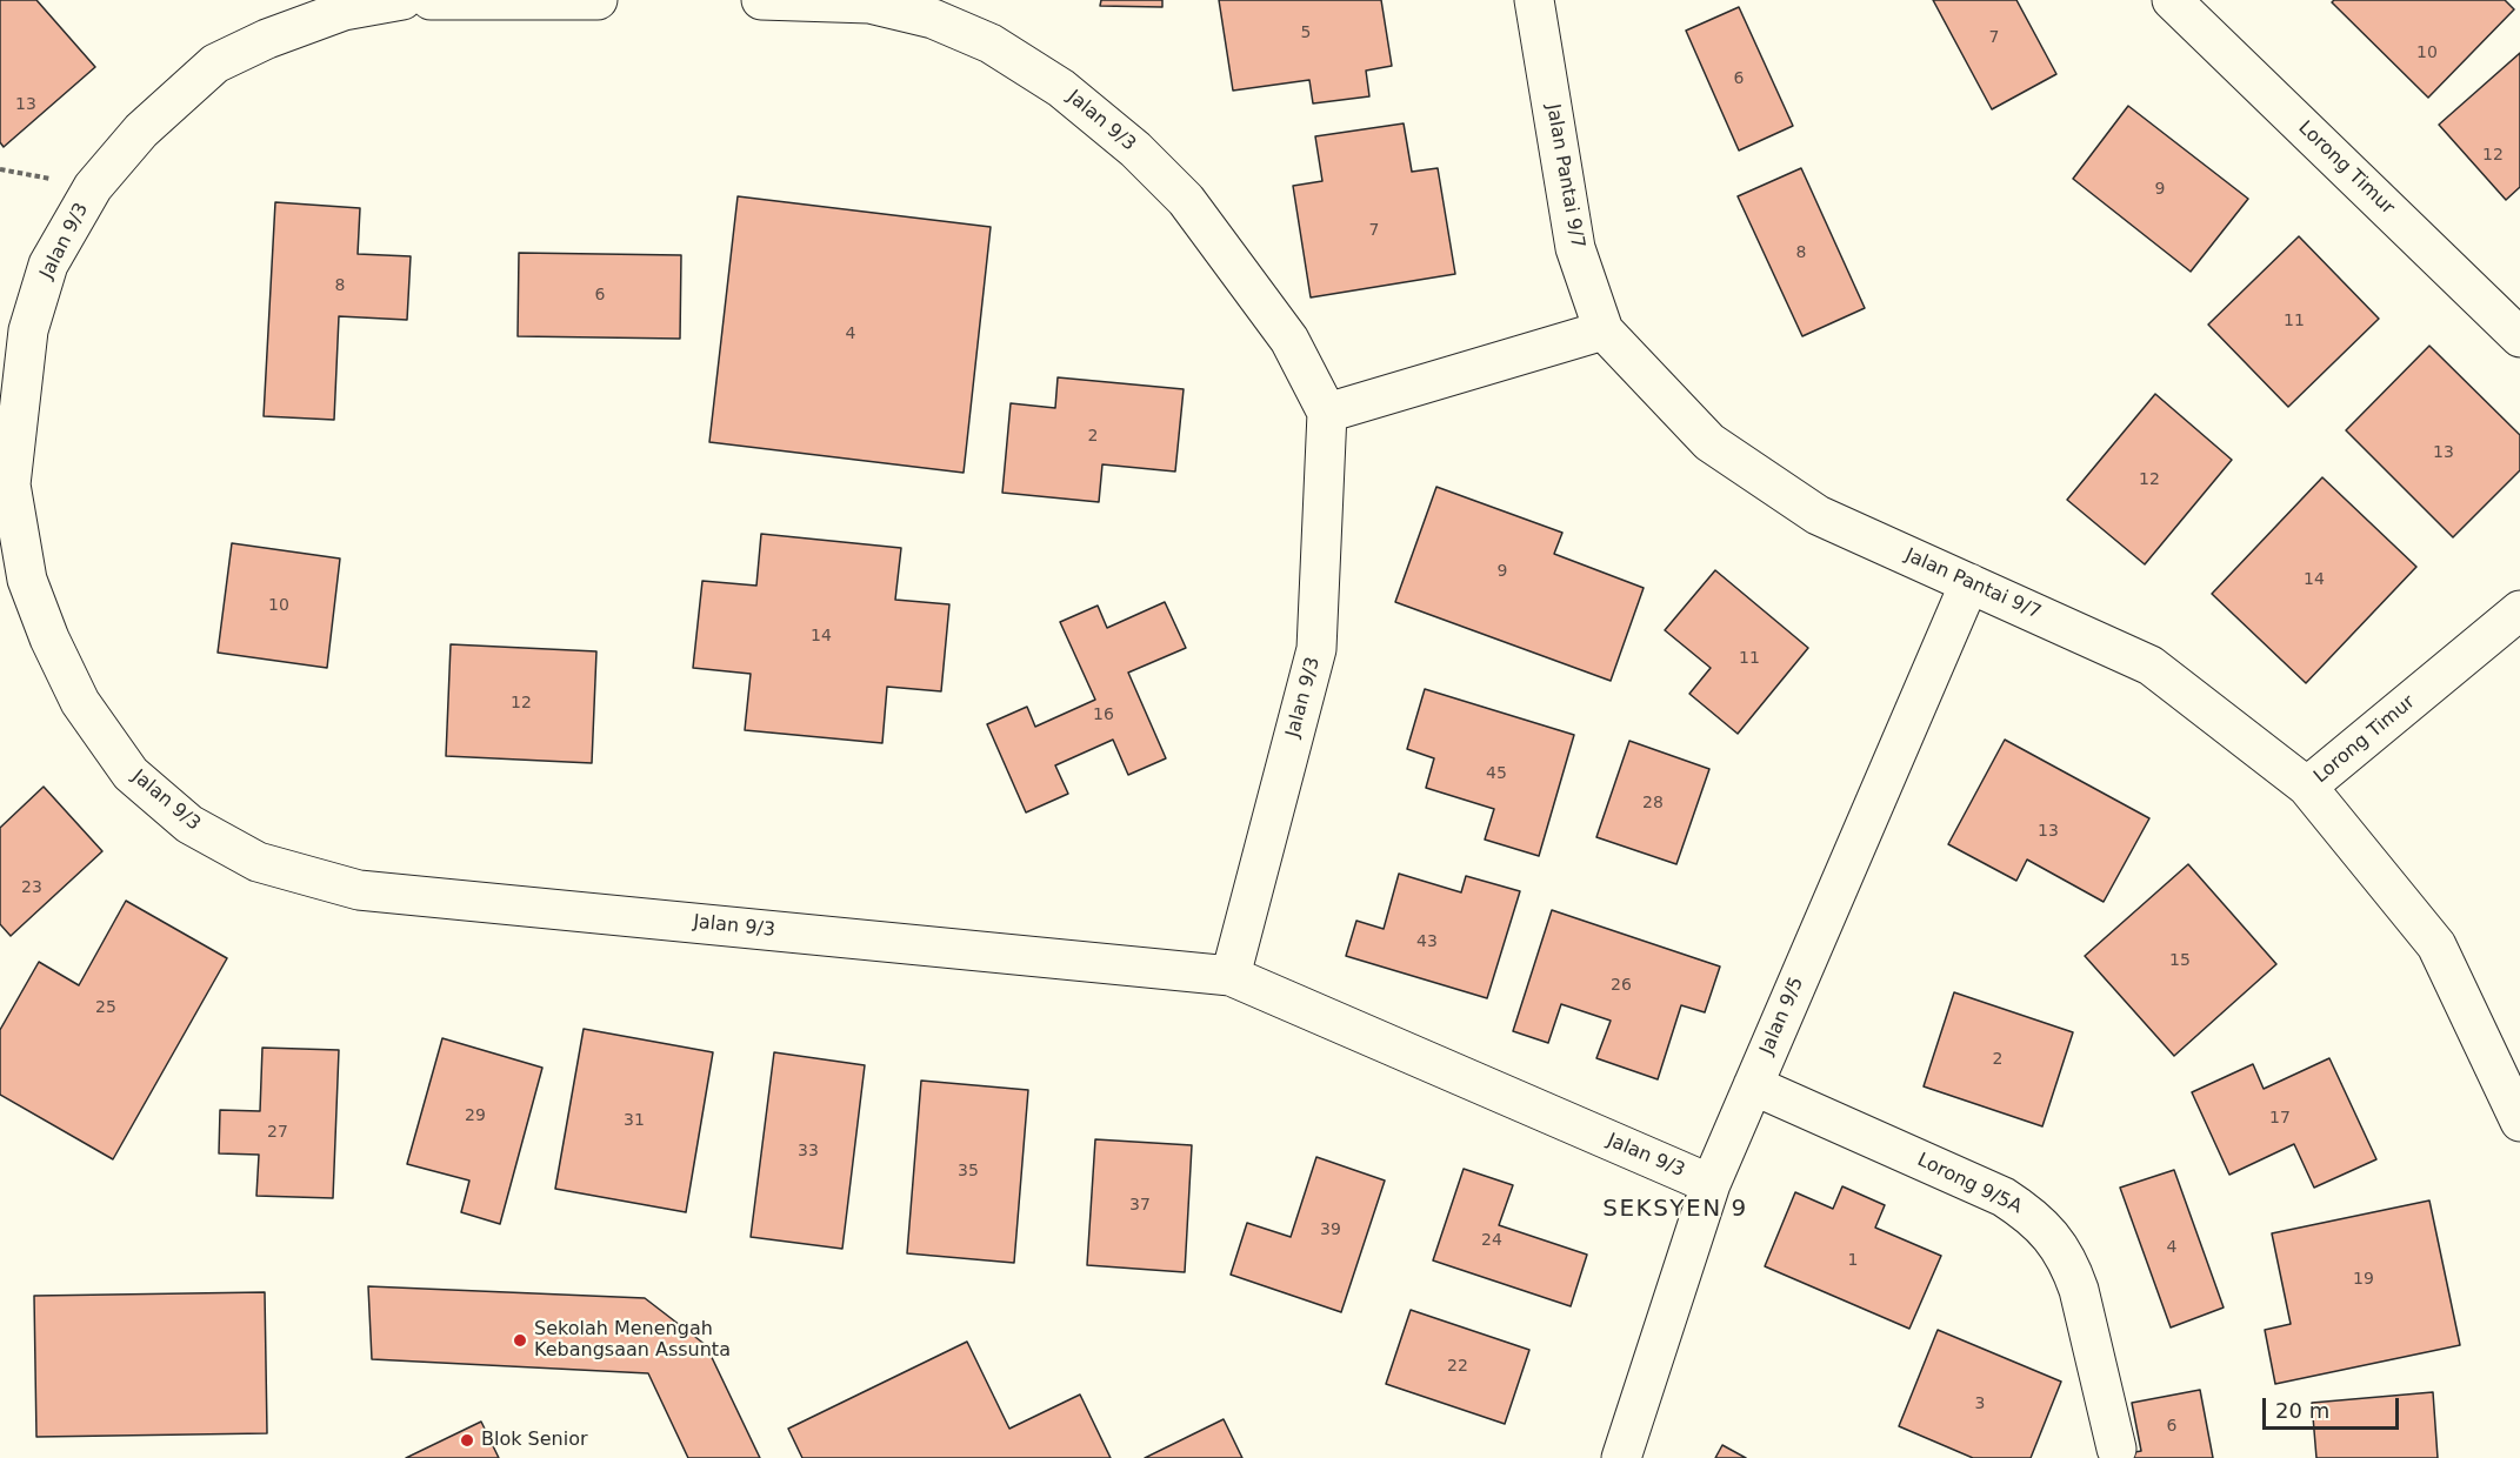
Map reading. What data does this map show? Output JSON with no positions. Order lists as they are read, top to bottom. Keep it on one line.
{"streets":{"street":["Jalan 9/3","Lorong Timur","Jalan Pantai 9/7","Jalan 9/5","Lorong 9/5A"]},"crossings":[["Jalan 9/3","Jalan 9/5"],["Lorong Timur","Jalan Pantai 9/7"],["Jalan Pantai 9/7","Jalan 9/5"],["Jalan 9/5","Lorong 9/5A"]],"districts":["SEKSYEN 9"],"places":["Sekolah Menengah Kebangsaan Assunta","Blok Senior"],"house_numbers":["5","7","10","6","13","12","9","7","8","8","6","11","4","2","13","12","9","14","10","14","11","12","16","45","28","13","23","43","15","26","25","2","29","17","31","27","33","35","37","39","24","4","1","19","22","3","6"],"scale_bar":"20 m"}
